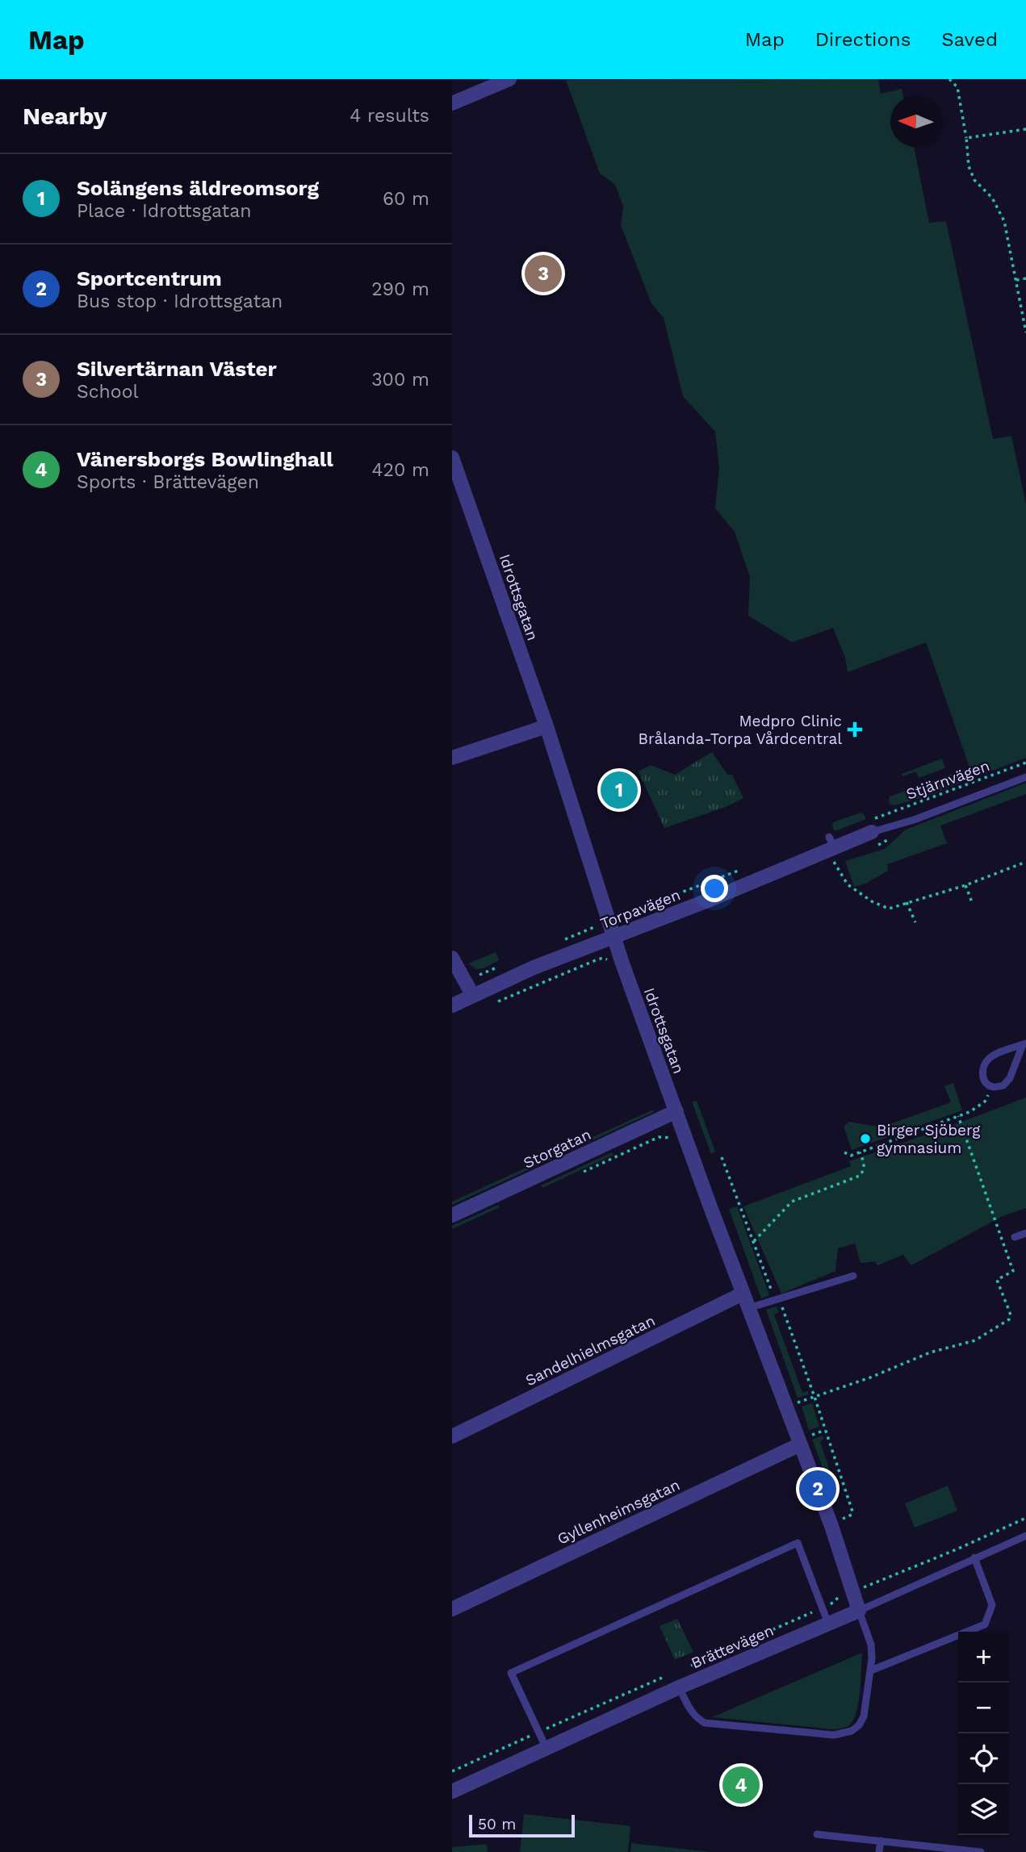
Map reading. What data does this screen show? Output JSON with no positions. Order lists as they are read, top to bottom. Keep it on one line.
{"streets":{"street":["Idrottsgatan","Torpavägen","Storgatan","Sandelhielmsgatan","Gyllenheimsgatan","Brättevägen"],"path":["Stjärnvägen"]},"crossings":[["Idrottsgatan","Torpavägen"],["Idrottsgatan","Storgatan"],["Idrottsgatan","Sandelhielmsgatan"],["Idrottsgatan","Gyllenheimsgatan"],["Idrottsgatan","Brättevägen"],["Stjärnvägen","Torpavägen"]],"places":{"health":["Medpro Clinic Brålanda-Torpa Vårdcentral"],"other":["Birger Sjöberg gymnasium"]},"scale_bar":"50 m","north":"left","page":{"header":"Map","nav":["Map","Directions","Saved"],"heading":["Nearby","4 results"],"list":[{"mark":"1","name":"Solängens äldreomsorg","note":"Place · Idrottsgatan","value":"60 m"},{"mark":"2","name":"Sportcentrum","note":"Bus stop · Idrottsgatan","value":"290 m"},{"mark":"3","name":"Silvertärnan Väster","note":"School","value":"300 m"},{"mark":"4","name":"Vänersborgs Bowlinghall","note":"Sports · Brättevägen","value":"420 m"}],"pins":["3","1","2","4"],"map_buttons":["+","−"],"scale":"50 m"}}
